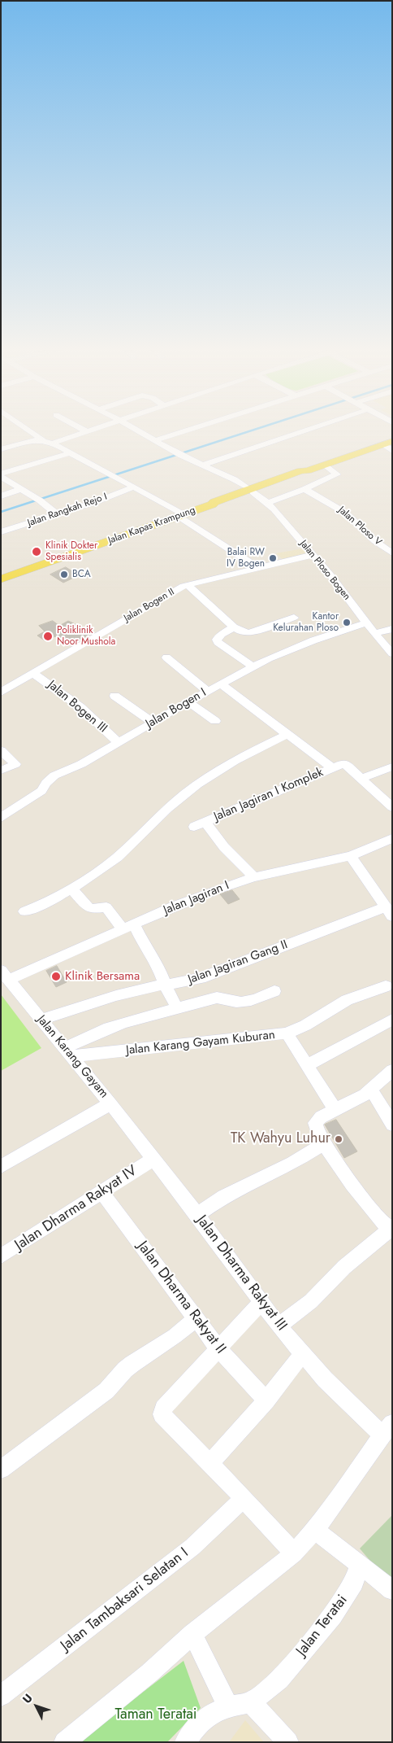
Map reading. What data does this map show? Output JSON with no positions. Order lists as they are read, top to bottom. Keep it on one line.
{"streets":{"main road":["Jalan Kapas Krampung"],"street":["Jalan Rangkah Rejo I","Jalan Ploso V","Jalan Ploso Bogen","Jalan Bogen II","Jalan Bogen III","Jalan Bogen I","Jalan Jagiran I Komplek","Jalan Jagiran I","Jalan Jagiran Gang II","Jalan Karang Gayam Kuburan","Jalan Karang Gayam","Jalan Dharma Rakyat IV","Jalan Dharma Rakyat III","Jalan Dharma Rakyat II","Jalan Tambaksari Selatan I","Jalan Teratai"]},"crossings":[["Jalan Kapas Krampung","Jalan Ploso Bogen"],["Jalan Ploso Bogen","Jalan Bogen II"],["Jalan Ploso Bogen","Jalan Bogen I"],["Jalan Bogen II","Jalan Bogen III"],["Jalan Bogen III","Jalan Bogen I"],["Jalan Jagiran I Komplek","Jalan Jagiran I"],["Jalan Jagiran I","Jalan Karang Gayam"],["Jalan Jagiran Gang II","Jalan Karang Gayam"],["Jalan Karang Gayam Kuburan","Jalan Karang Gayam"],["Jalan Karang Gayam","Jalan Dharma Rakyat III"],["Jalan Dharma Rakyat IV","Jalan Dharma Rakyat III"],["Jalan Dharma Rakyat IV","Jalan Dharma Rakyat II"]],"parks":["Taman Teratai"],"places":["Klinik Dokter Spesialis","Balai RW IV Bogen","BCA","Kantor Kelurahan Ploso","Poliklinik Noor Mushola","Klinik Bersama","TK Wahyu Luhur"],"north":"top left"}
